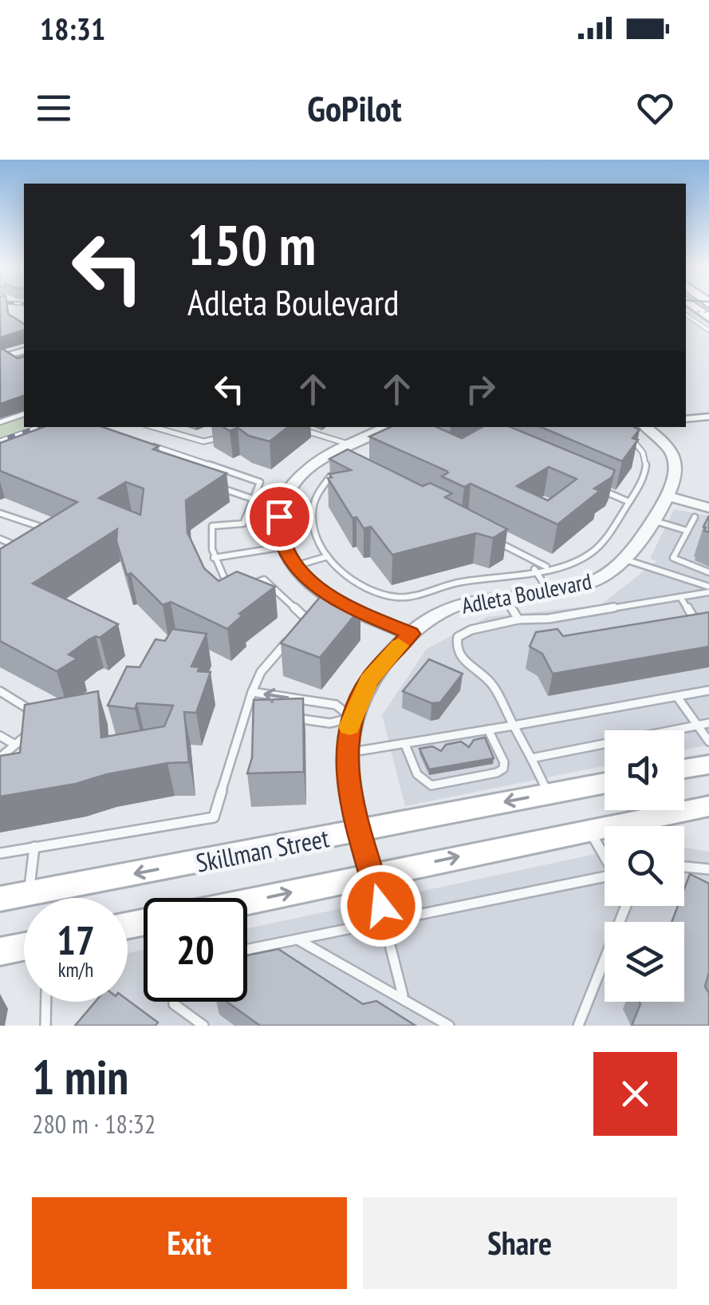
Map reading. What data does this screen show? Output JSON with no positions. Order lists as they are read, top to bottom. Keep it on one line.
{"streets":{"main road":["Skillman Street"],"street":["Adleta Boulevard"]},"crossings":[["Adleta Boulevard","Skillman Street"]],"page":{"status":"18:31","header":"GoPilot","turn":["150 m","Adleta Boulevard"],"speed":"17 km/h","limit":"20","heading":["1 min","280 m · 18:32"],"buttons":["Exit","Share"]}}
